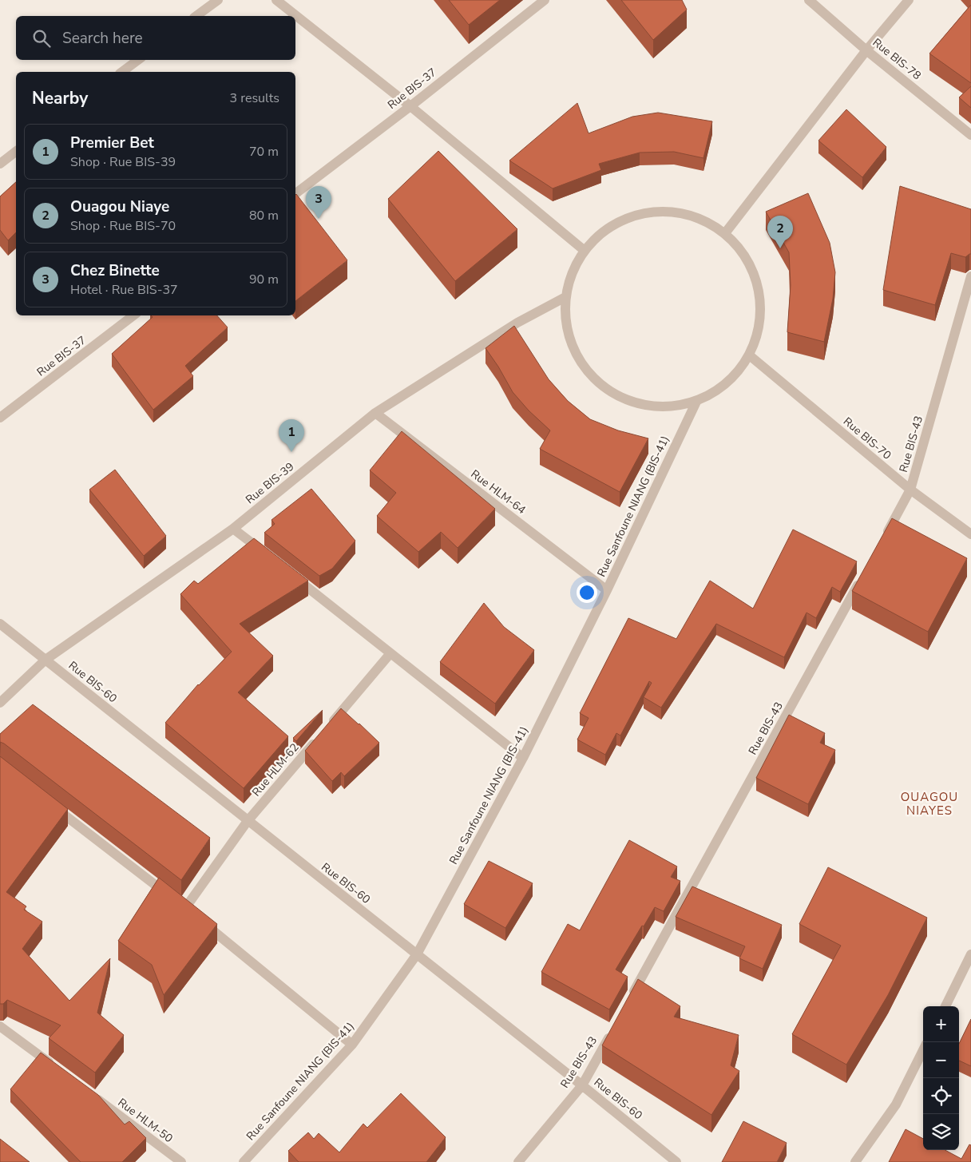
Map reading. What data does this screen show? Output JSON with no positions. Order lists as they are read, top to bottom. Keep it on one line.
{"streets":{"street":["Rue BIS-78","Rue BIS-37","Rue BIS-70","Rue BIS-43","Rue BIS-39","Rue HLM-64","Rue Sanfoune NIANG (BIS-41)","Rue BIS-60","Rue HLM-62","Rue HLM-50"]},"crossings":[["Rue BIS-70","Rue BIS-43"],["Rue BIS-43","Rue BIS-60"],["Rue BIS-39","Rue HLM-64"],["Rue BIS-39","Rue BIS-60"],["Rue HLM-64","Rue Sanfoune NIANG (BIS-41)"],["Rue Sanfoune NIANG (BIS-41)","Rue BIS-60"],["Rue BIS-60","Rue HLM-62"]],"districts":["OUAGOU NIAYES"],"page":{"search":"Search here","heading":["Nearby","3 results"],"list":[{"mark":"1","name":"Premier Bet","note":"Shop · Rue BIS-39","value":"70 m"},{"mark":"2","name":"Ouagou Niaye","note":"Shop · Rue BIS-70","value":"80 m"},{"mark":"3","name":"Chez Binette","note":"Hotel · Rue BIS-37","value":"90 m"}],"pins":["3","2","1"],"map_buttons":["+","−"]}}
